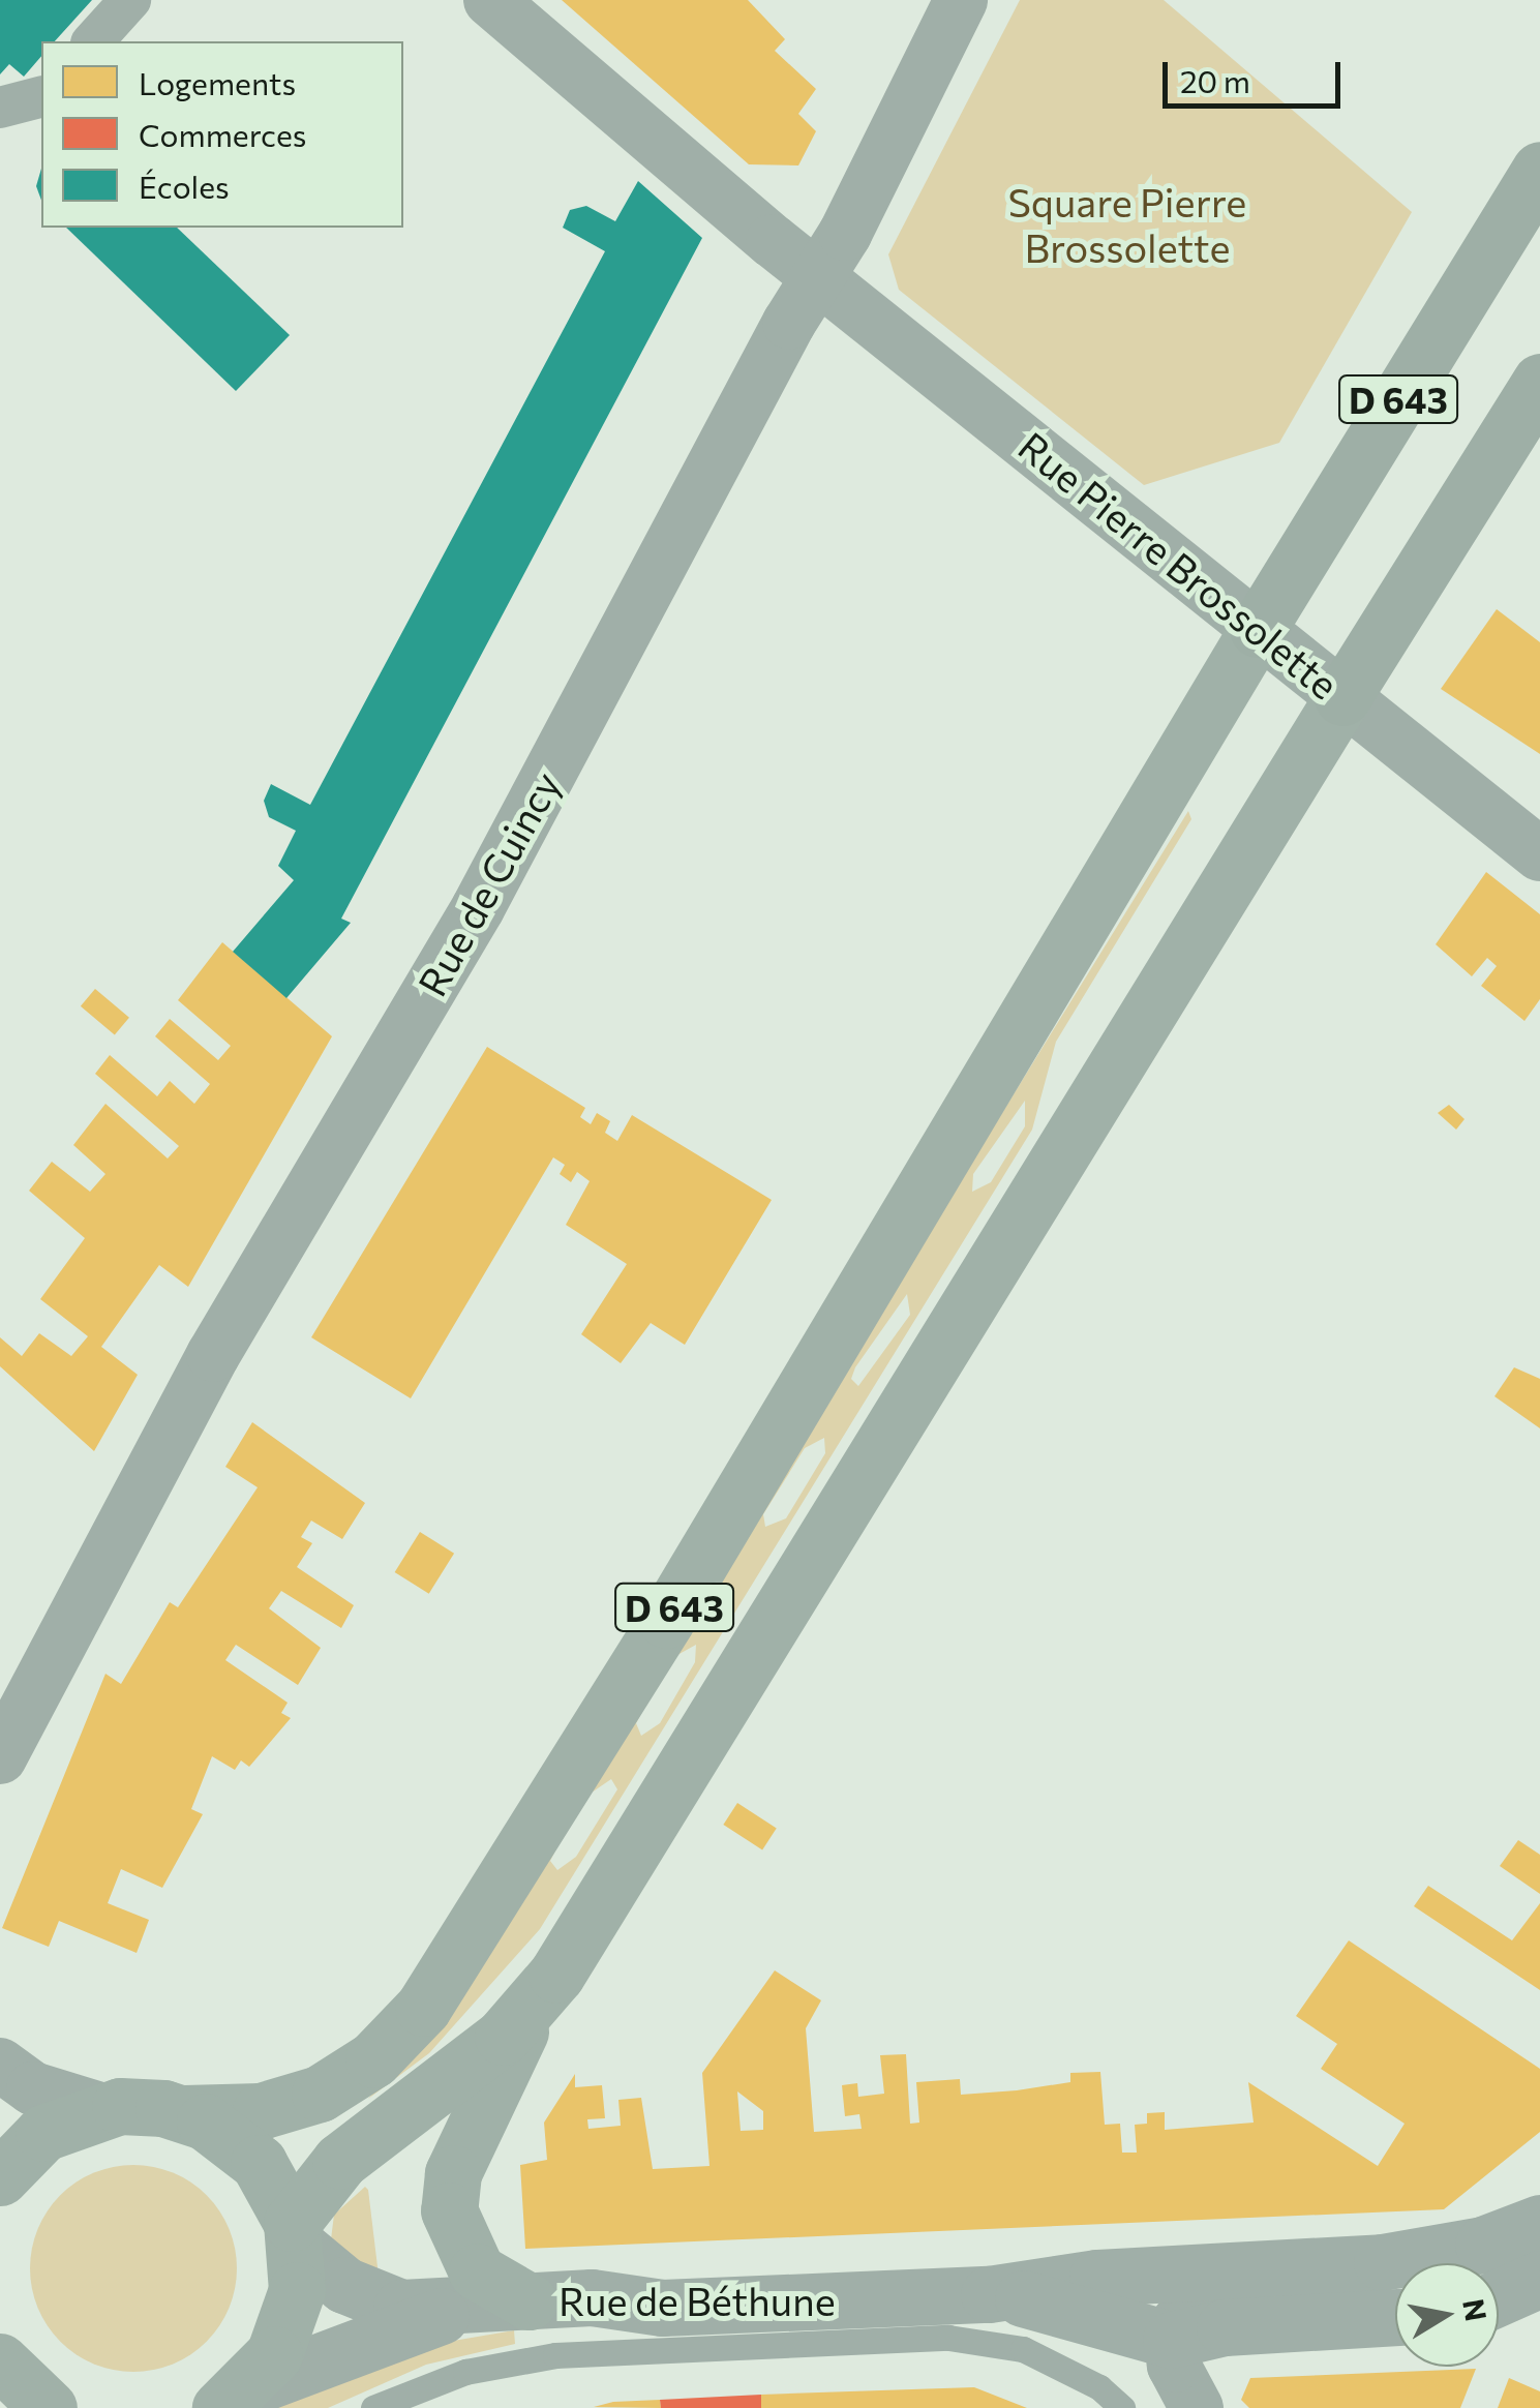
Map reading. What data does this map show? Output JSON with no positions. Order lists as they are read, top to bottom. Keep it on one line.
{"streets":{"highway":["D 643"],"street":["Rue Pierre Brossolette","Rue de Cuincy","Rue de Béthune"]},"crossings":[["D 643","Rue Pierre Brossolette"],["D 643","Rue de Béthune"],["Rue Pierre Brossolette","Rue de Cuincy"]],"parks":["Square Pierre Brossolette"],"legend":["Logements","Commerces","Écoles"],"scale_bar":"20 m","north":"right"}
